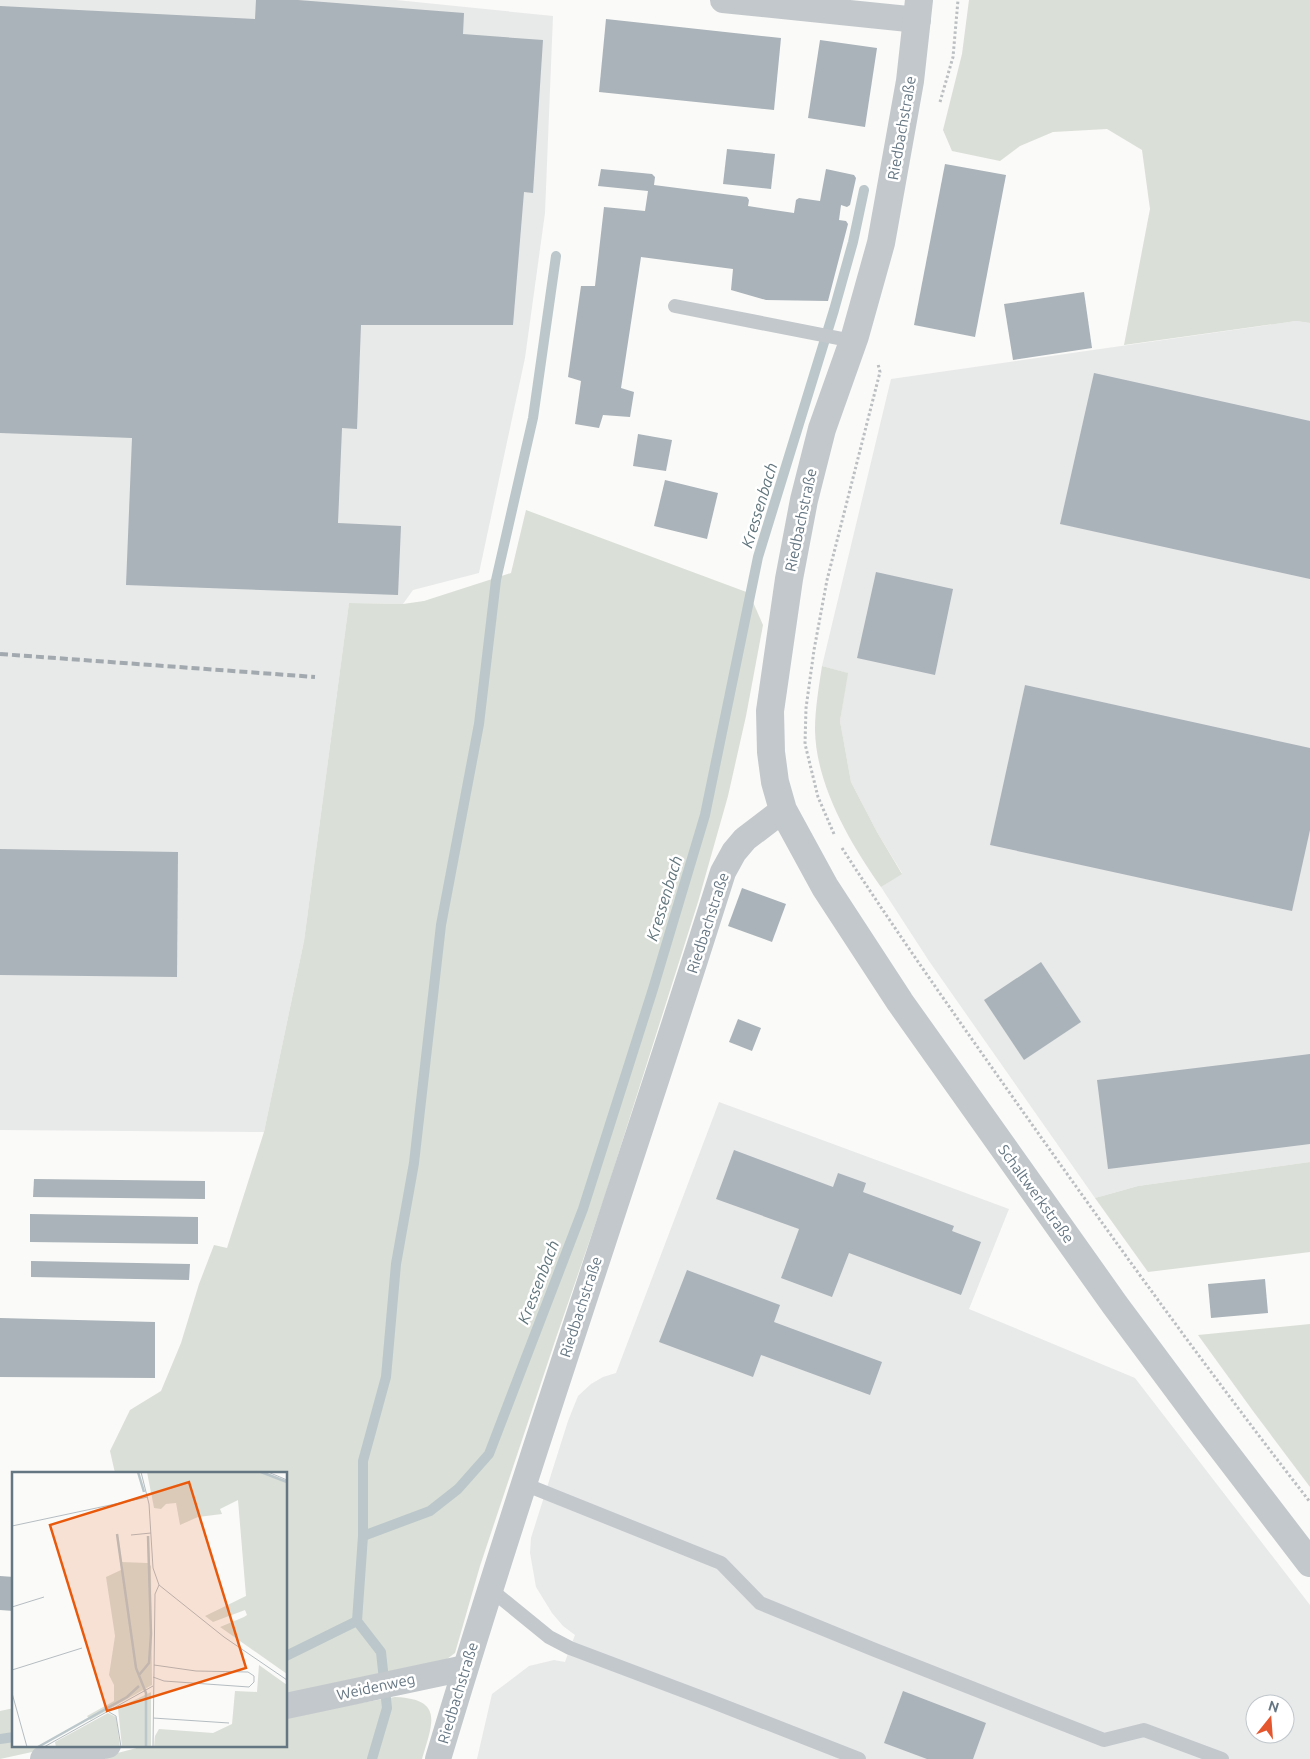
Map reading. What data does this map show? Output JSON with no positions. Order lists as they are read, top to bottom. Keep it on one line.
{"streets":{"street":["Riedbachstraße","Schaltwerkstraße","Weidenweg"]},"crossings":[["Riedbachstraße","Schaltwerkstraße"],["Riedbachstraße","Weidenweg"]],"water":["Kressenbach"],"north":"top"}
